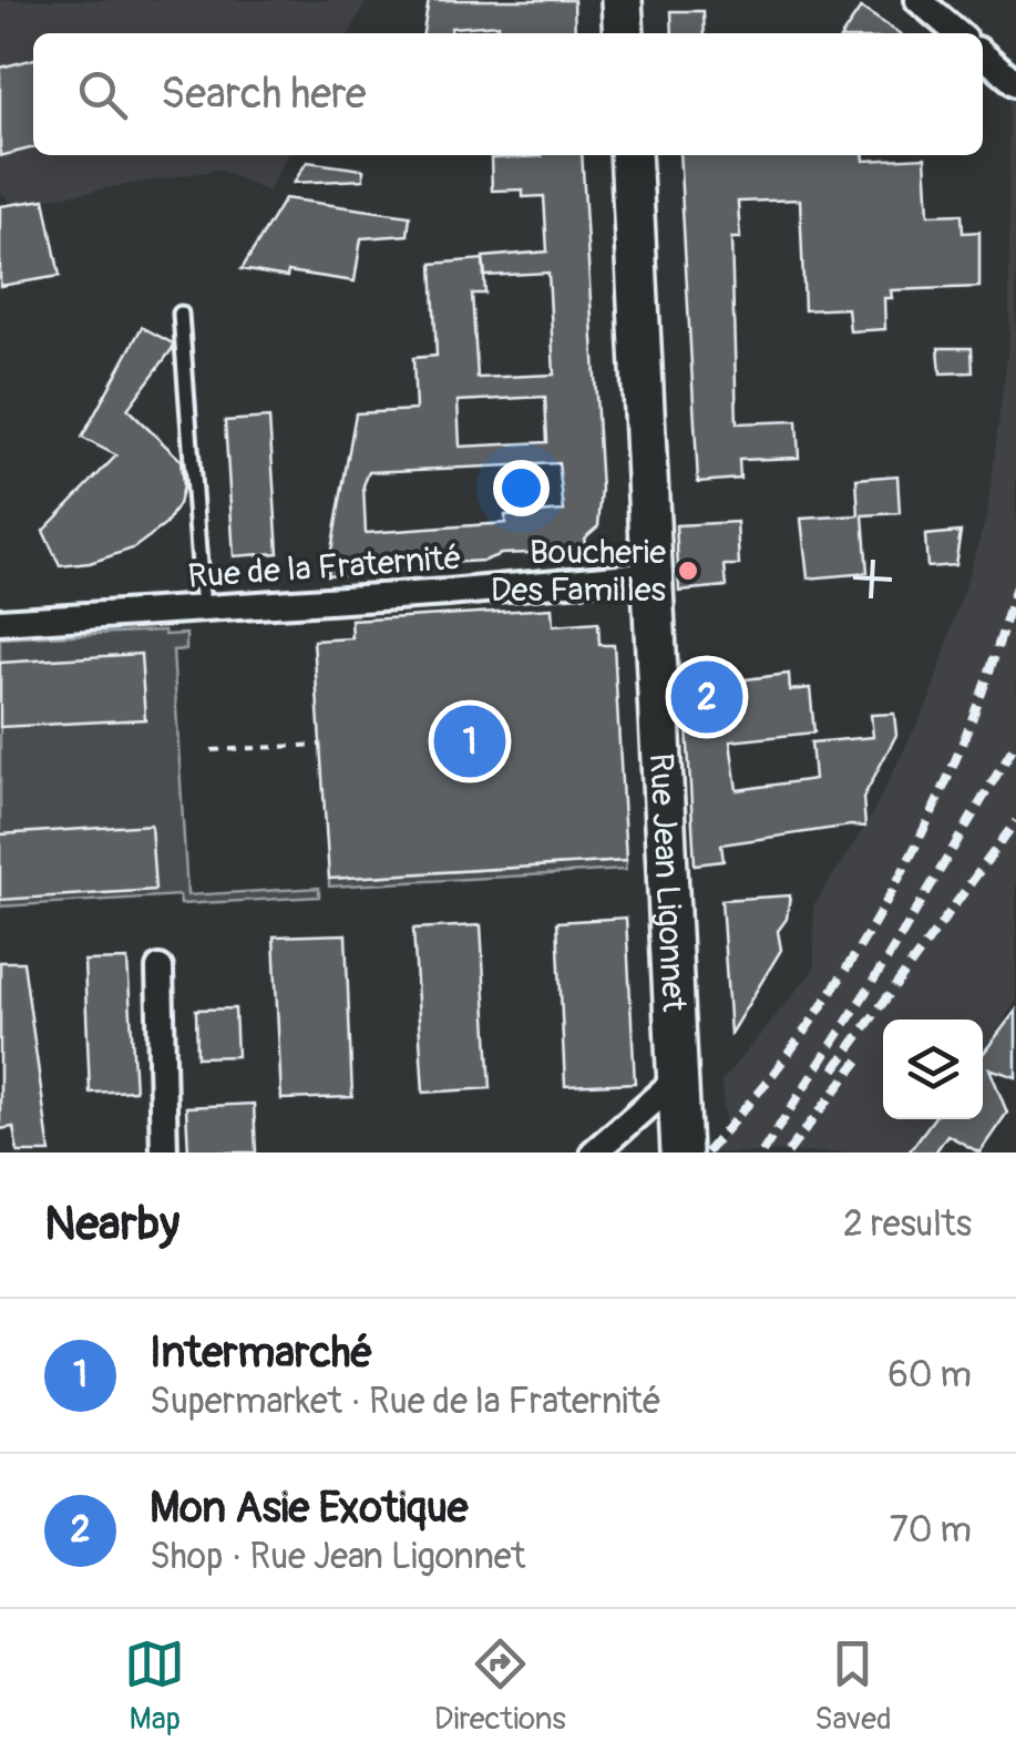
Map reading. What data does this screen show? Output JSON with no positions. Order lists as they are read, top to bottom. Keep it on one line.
{"streets":{"main road":["Rue Jean Ligonnet"],"street":["Rue de la Fraternité"]},"crossings":[["Rue de la Fraternité","Rue Jean Ligonnet"]],"places":["Boucherie Des Familles"],"page":{"search":"Search here","pins":["2","1"],"heading":["Nearby","2 results"],"list":[{"mark":"1","name":"Intermarché","note":"Supermarket · Rue de la Fraternité","value":"60 m"},{"mark":"2","name":"Mon Asie Exotique","note":"Shop · Rue Jean Ligonnet","value":"70 m"}],"nav":["Map","Directions","Saved"]}}
